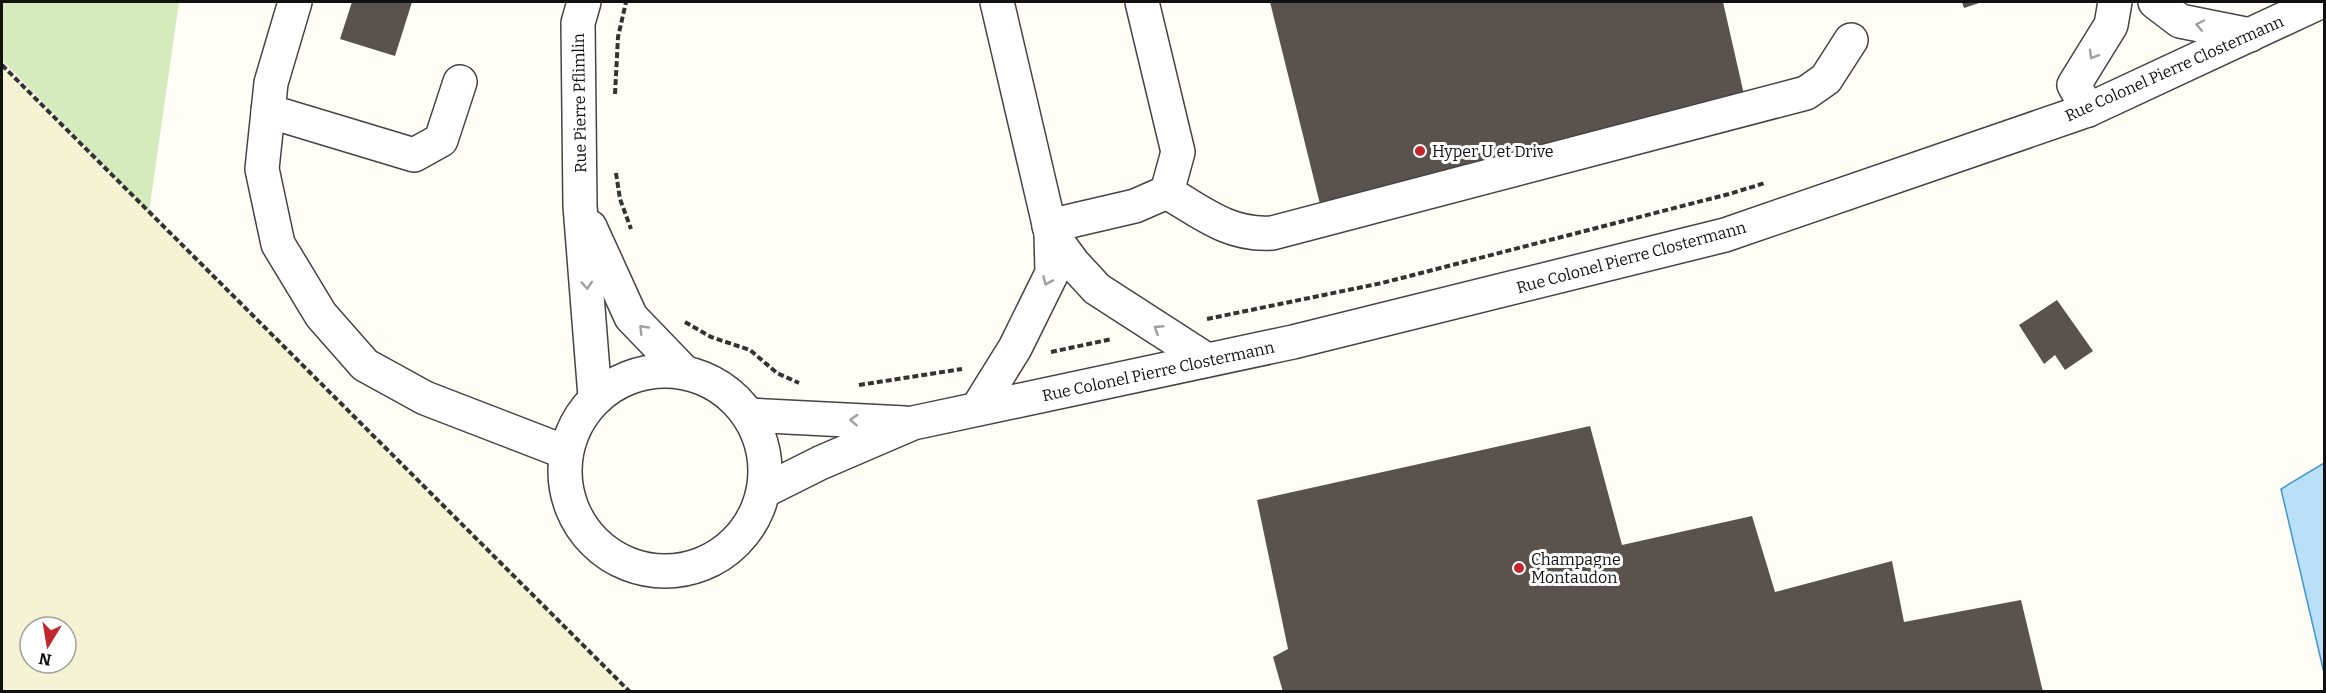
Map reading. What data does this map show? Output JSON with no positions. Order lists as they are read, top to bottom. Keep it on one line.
{"streets":{"street":["Rue Colonel Pierre Clostermann","Rue Pierre Pflimlin"]},"crossings":[["Rue Colonel Pierre Clostermann","Rue Pierre Pflimlin"]],"places":["Hyper U et Drive","Champagne Montaudon"],"north":"bottom"}
